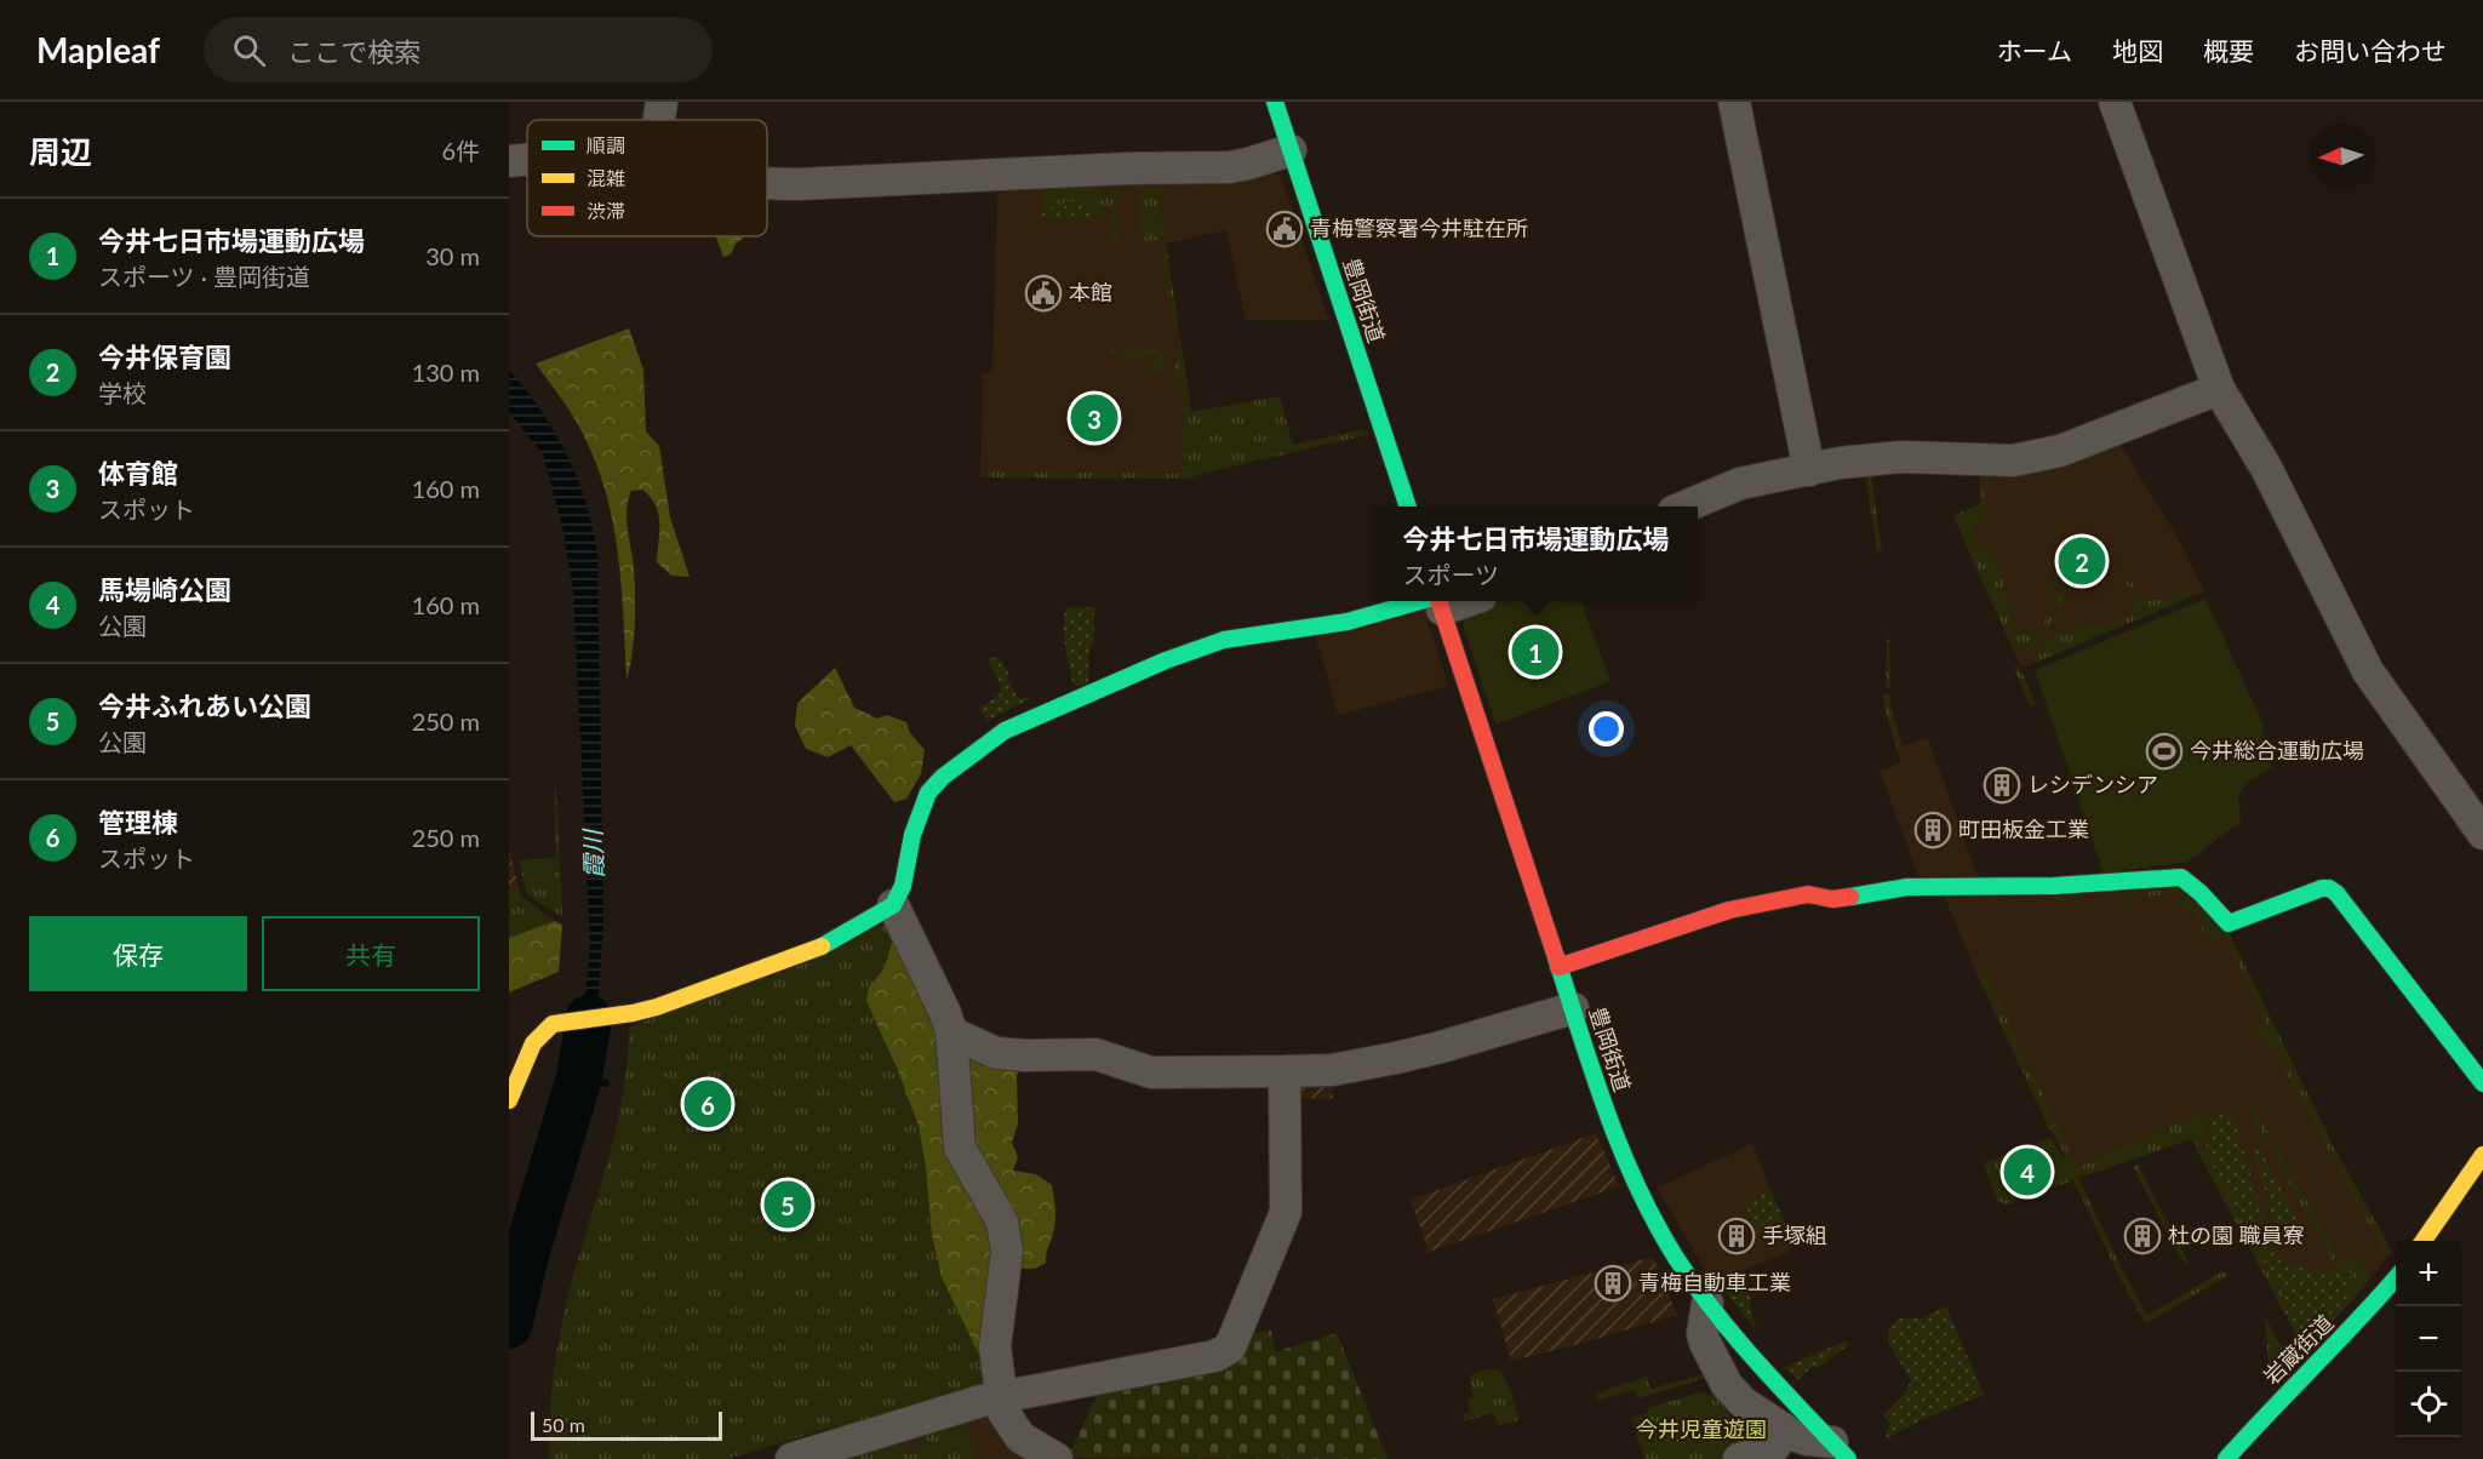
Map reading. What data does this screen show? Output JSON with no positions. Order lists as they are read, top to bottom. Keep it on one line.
{"streets":{"street":["豊岡街道","岩蔵街道"]},"water":["霞川"],"parks":["今井児童遊園"],"places":{"public building":["青梅警察署今井駐在所","本館"],"sports":["今井総合運動広場"],"building":["レシデンシア","町田板金工業","手塚組","杜の園 職員寮","青梅自動車工業"]},"legend":["順調","混雑","渋滞"],"scale_bar":"50 m","north":"left","page":{"header":"Mapleaf","search":"ここで検索","nav":["ホーム","地図","概要","お問い合わせ"],"heading":["周辺","6件"],"list":[{"mark":"1","name":"今井七日市場運動広場","note":"スポーツ · 豊岡街道","value":"30 m"},{"mark":"2","name":"今井保育園","note":"学校","value":"130 m"},{"mark":"3","name":"体育館","note":"スポット","value":"160 m"},{"mark":"4","name":"馬場崎公園","note":"公園","value":"160 m"},{"mark":"5","name":"今井ふれあい公園","note":"公園","value":"250 m"},{"mark":"6","name":"管理棟","note":"スポット","value":"250 m"}],"pins":["3","2","1","6","4","5"],"popup":["今井七日市場運動広場","スポーツ"],"buttons":["保存","共有"],"map_buttons":["+","−"],"scale":"50 m"}}
